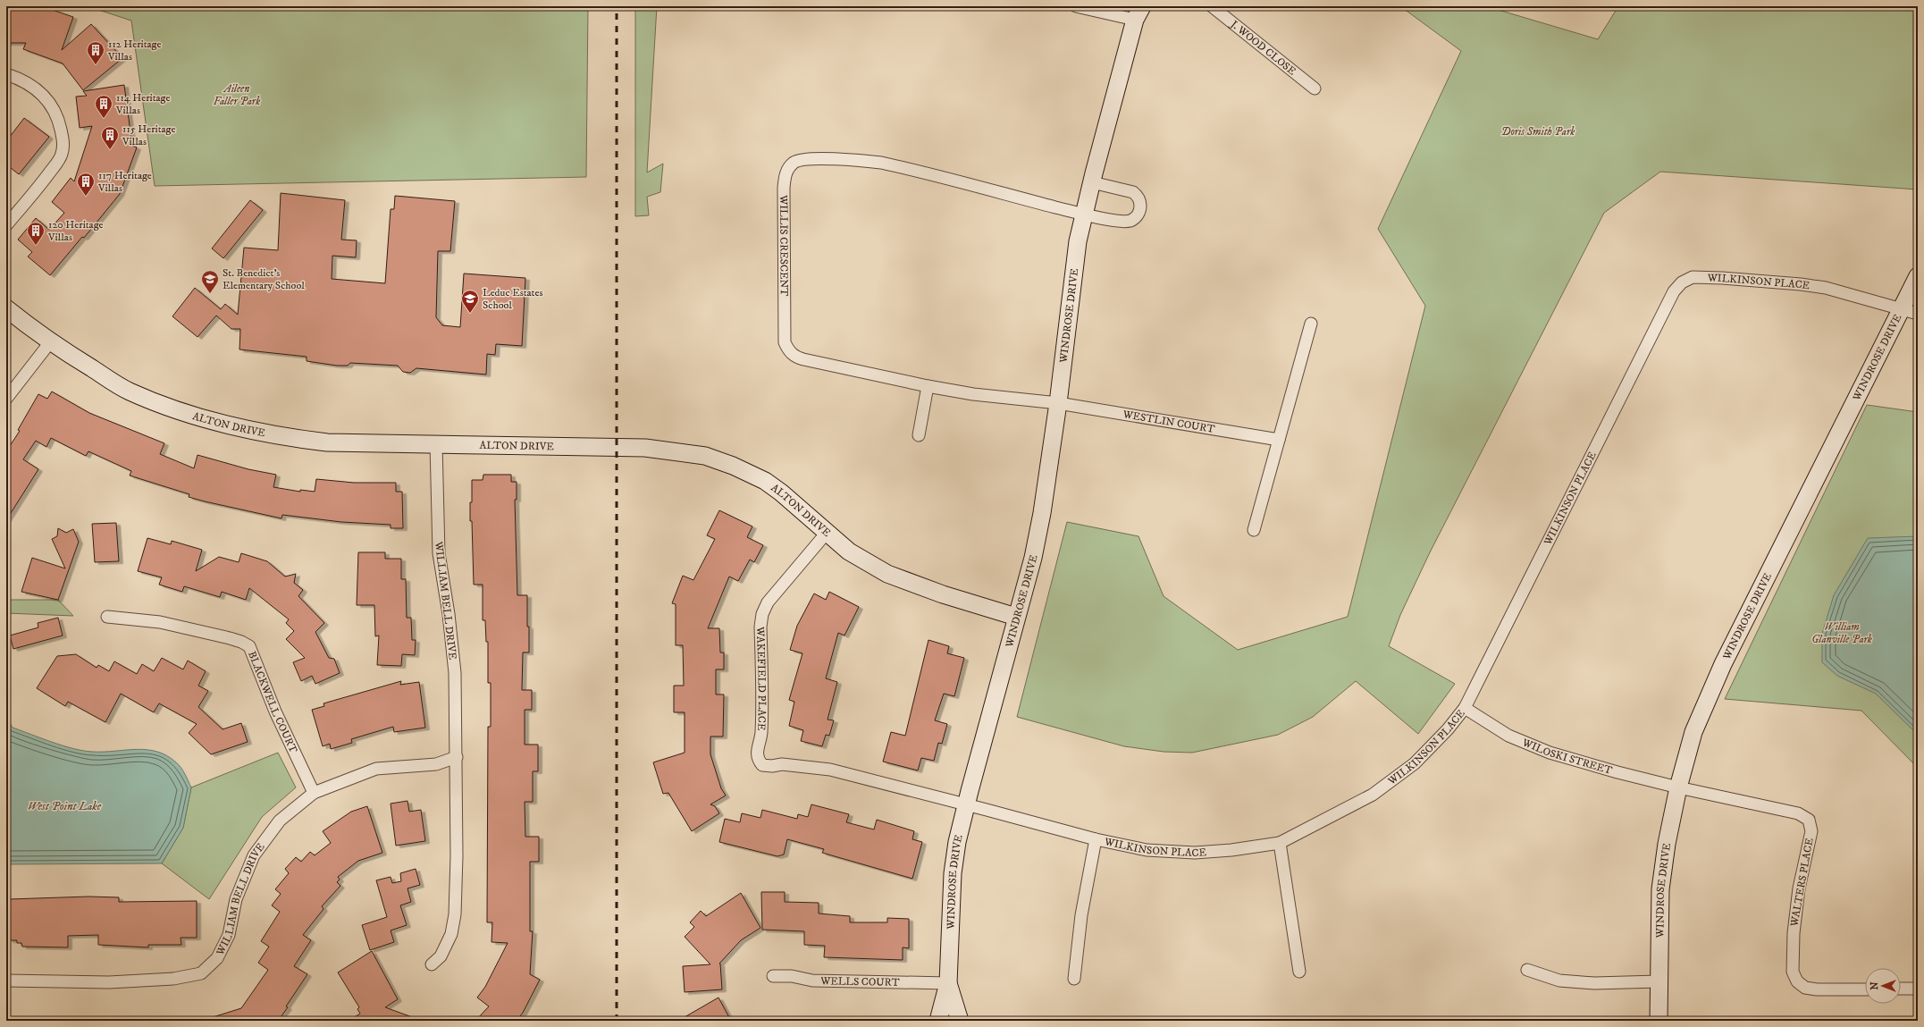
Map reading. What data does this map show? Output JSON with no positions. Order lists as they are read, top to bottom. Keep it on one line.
{"streets":{"street":["J. WOOD CLOSE","WILLIS CRESCENT","WILKINSON PLACE","WINDROSE DRIVE","WESTLIN COURT","ALTON DRIVE","WILLIAM BELL DRIVE","WAKEFIELD PLACE","BLACKWELL COURT","WILOSKI STREET","WALTERS PLACE","WELLS COURT"]},"crossings":[["WILLIS CRESCENT","WINDROSE DRIVE"],["WILLIS CRESCENT","WESTLIN COURT"],["WILKINSON PLACE","WINDROSE DRIVE"],["WILKINSON PLACE","WAKEFIELD PLACE"],["WILKINSON PLACE","WILOSKI STREET"],["WINDROSE DRIVE","WESTLIN COURT"],["WINDROSE DRIVE","ALTON DRIVE"],["WINDROSE DRIVE","WAKEFIELD PLACE"],["WINDROSE DRIVE","WILOSKI STREET"],["WINDROSE DRIVE","WALTERS PLACE"],["WINDROSE DRIVE","WELLS COURT"],["ALTON DRIVE","WILLIAM BELL DRIVE"],["ALTON DRIVE","WAKEFIELD PLACE"],["WILLIAM BELL DRIVE","BLACKWELL COURT"],["WILOSKI STREET","WALTERS PLACE"]],"water":["West Point Lake"],"parks":["Aileen Faller Park","Doris Smith Park","William Glanville Park"],"places":{"building":["112 Heritage Villas","114 Heritage Villas","115 Heritage Villas","117 Heritage Villas","120 Heritage Villas"],"school or university":["St. Benedict's Elementary School","Leduc Estates School"]},"north":"left"}
